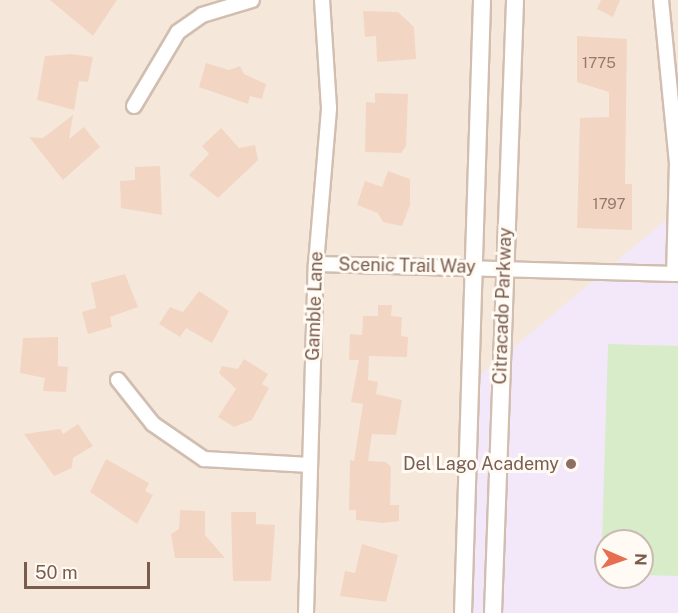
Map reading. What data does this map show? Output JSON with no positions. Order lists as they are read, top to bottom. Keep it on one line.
{"streets":{"street":["Scenic Trail Way","Gamble Lane","Citracado Parkway"]},"crossings":[["Scenic Trail Way","Gamble Lane"],["Scenic Trail Way","Citracado Parkway"]],"places":["Del Lago Academy"],"house_numbers":["1775","1797"],"scale_bar":"50 m","north":"right"}
